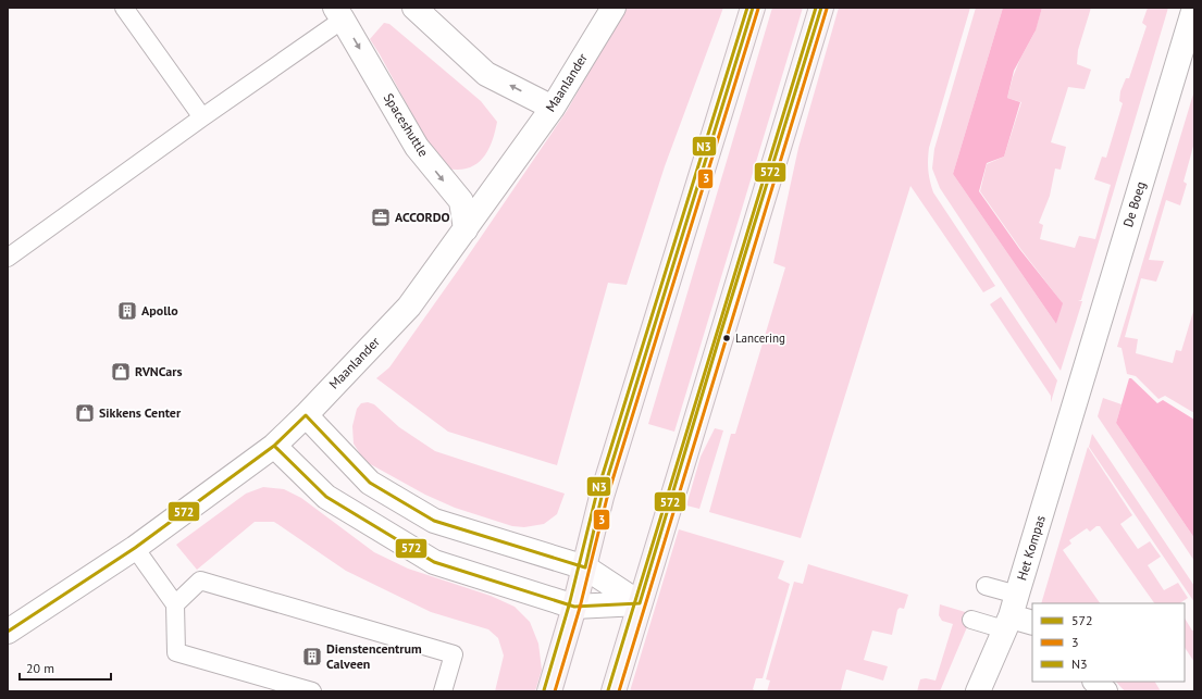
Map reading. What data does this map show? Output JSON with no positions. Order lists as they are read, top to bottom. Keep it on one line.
{"streets":{"street":["Maanlander","Spaceshuttle","De Boeg","Het Kompas"]},"crossings":[["Maanlander","Spaceshuttle"],["De Boeg","Het Kompas"]],"one_way":["Spaceshuttle"],"places":{"office":["ACCORDO"],"building":["Apollo","Dienstencentrum Calveen"],"other":["Lancering"],"shop":["RVNCars","Sikkens Center"]},"lines":["transit line 572","transit line N3","transit line 3"],"legend":["572","3","N3"],"scale_bar":"20 m"}
